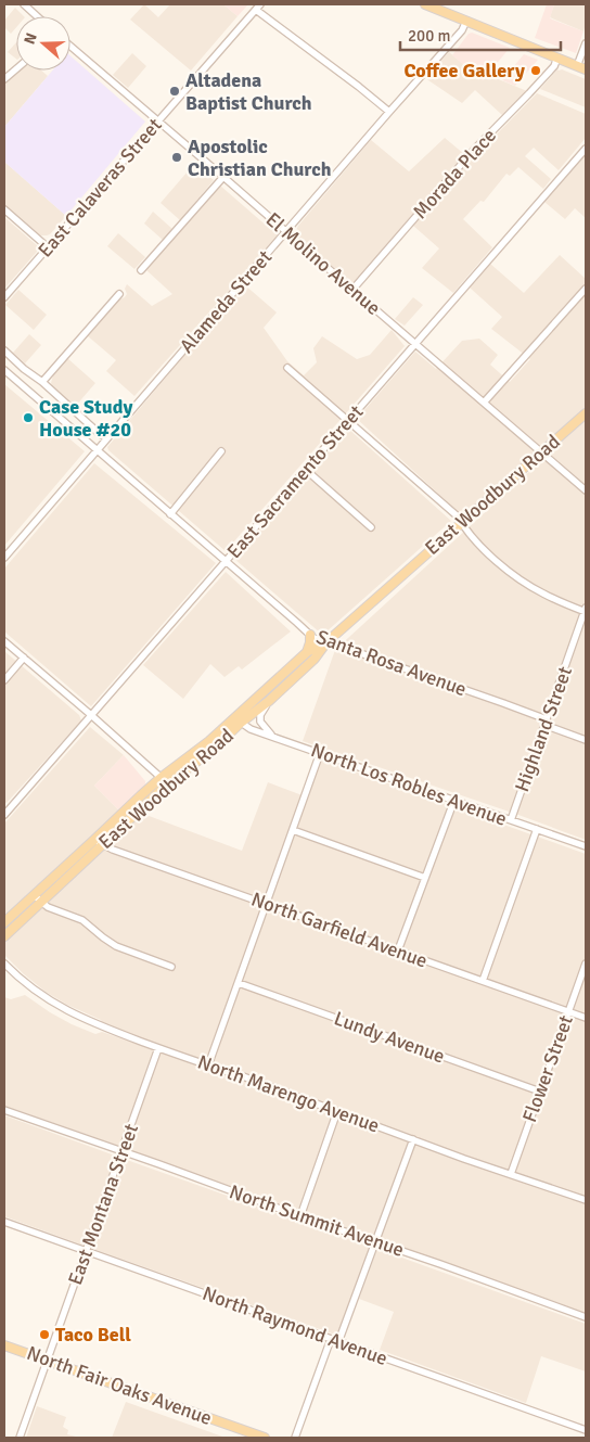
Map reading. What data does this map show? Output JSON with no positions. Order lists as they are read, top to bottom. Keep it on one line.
{"streets":{"main road":["East Woodbury Road","North Fair Oaks Avenue"],"street":["Morada Place","East Calaveras Street","El Molino Avenue","Alameda Street","East Sacramento Street","Santa Rosa Avenue","Highland Street","North Los Robles Avenue","North Garfield Avenue","Lundy Avenue","Flower Street","North Marengo Avenue","East Montana Street","North Summit Avenue","North Raymond Avenue"]},"crossings":[["Morada Place","El Molino Avenue"],["East Calaveras Street","El Molino Avenue"],["El Molino Avenue","Alameda Street"],["El Molino Avenue","East Sacramento Street"],["El Molino Avenue","East Woodbury Road"],["Alameda Street","Santa Rosa Avenue"],["East Sacramento Street","Santa Rosa Avenue"],["East Woodbury Road","Santa Rosa Avenue"],["East Woodbury Road","North Los Robles Avenue"],["East Woodbury Road","North Garfield Avenue"],["Santa Rosa Avenue","Highland Street"],["Highland Street","North Los Robles Avenue"],["North Garfield Avenue","Flower Street"],["Lundy Avenue","Flower Street"],["Flower Street","North Marengo Avenue"],["North Marengo Avenue","East Montana Street"],["East Montana Street","North Summit Avenue"],["East Montana Street","North Raymond Avenue"],["East Montana Street","North Fair Oaks Avenue"]],"places":["Coffee Gallery","Altadena Baptist Church","Apostolic Christian Church","Case Study House #20","Taco Bell"],"scale_bar":"200 m","north":"left"}
